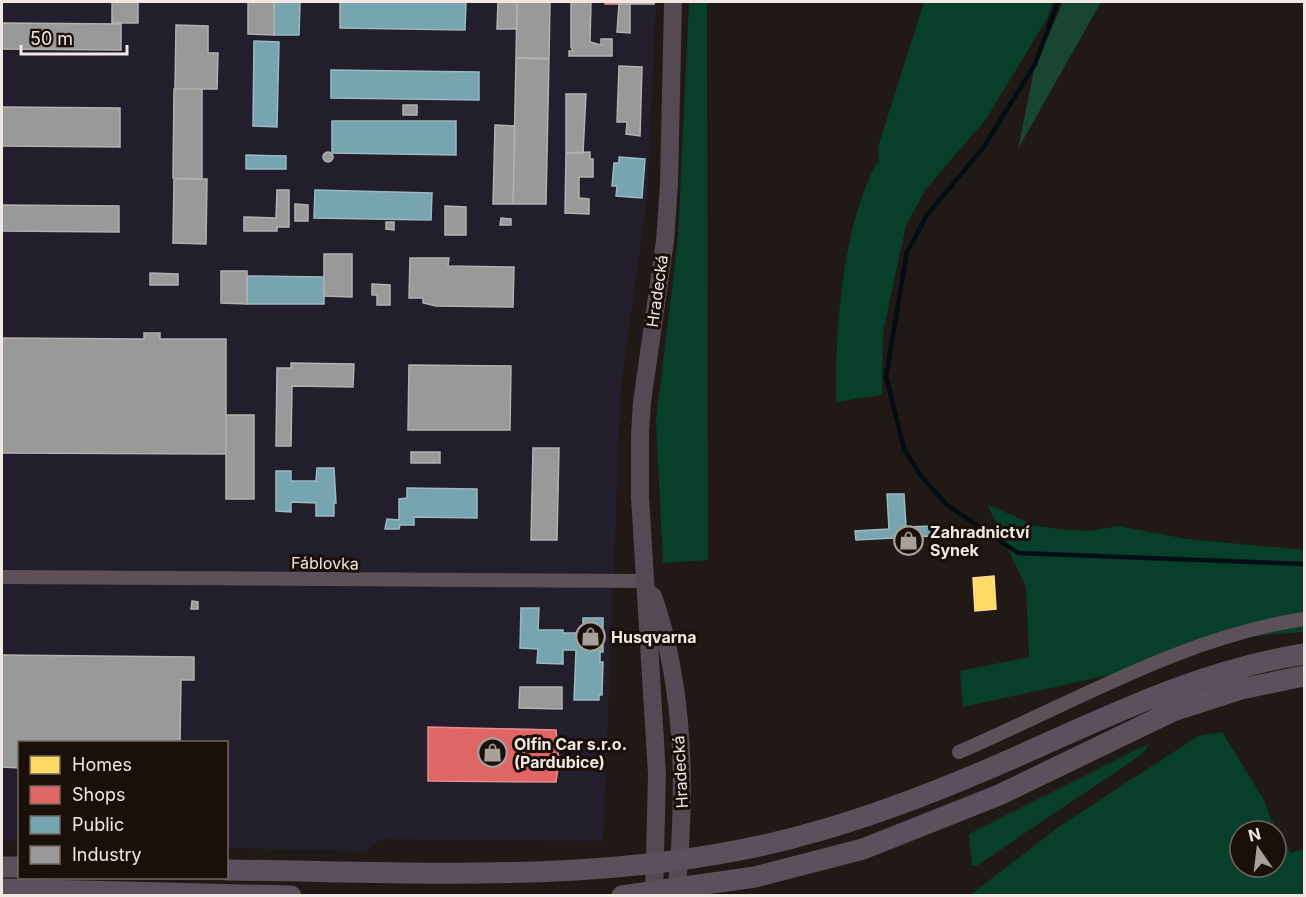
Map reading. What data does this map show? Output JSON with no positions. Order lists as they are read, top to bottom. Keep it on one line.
{"streets":{"main road":["Hradecká"],"street":["Fáblovka"]},"crossings":[["Hradecká","Fáblovka"]],"places":{"shop":["Zahradnictví Synek","Husqvarna","Olfin Car s.r.o. (Pardubice)"]},"legend":["Homes","Shops","Public","Industry"],"scale_bar":"50 m","north":"top"}
